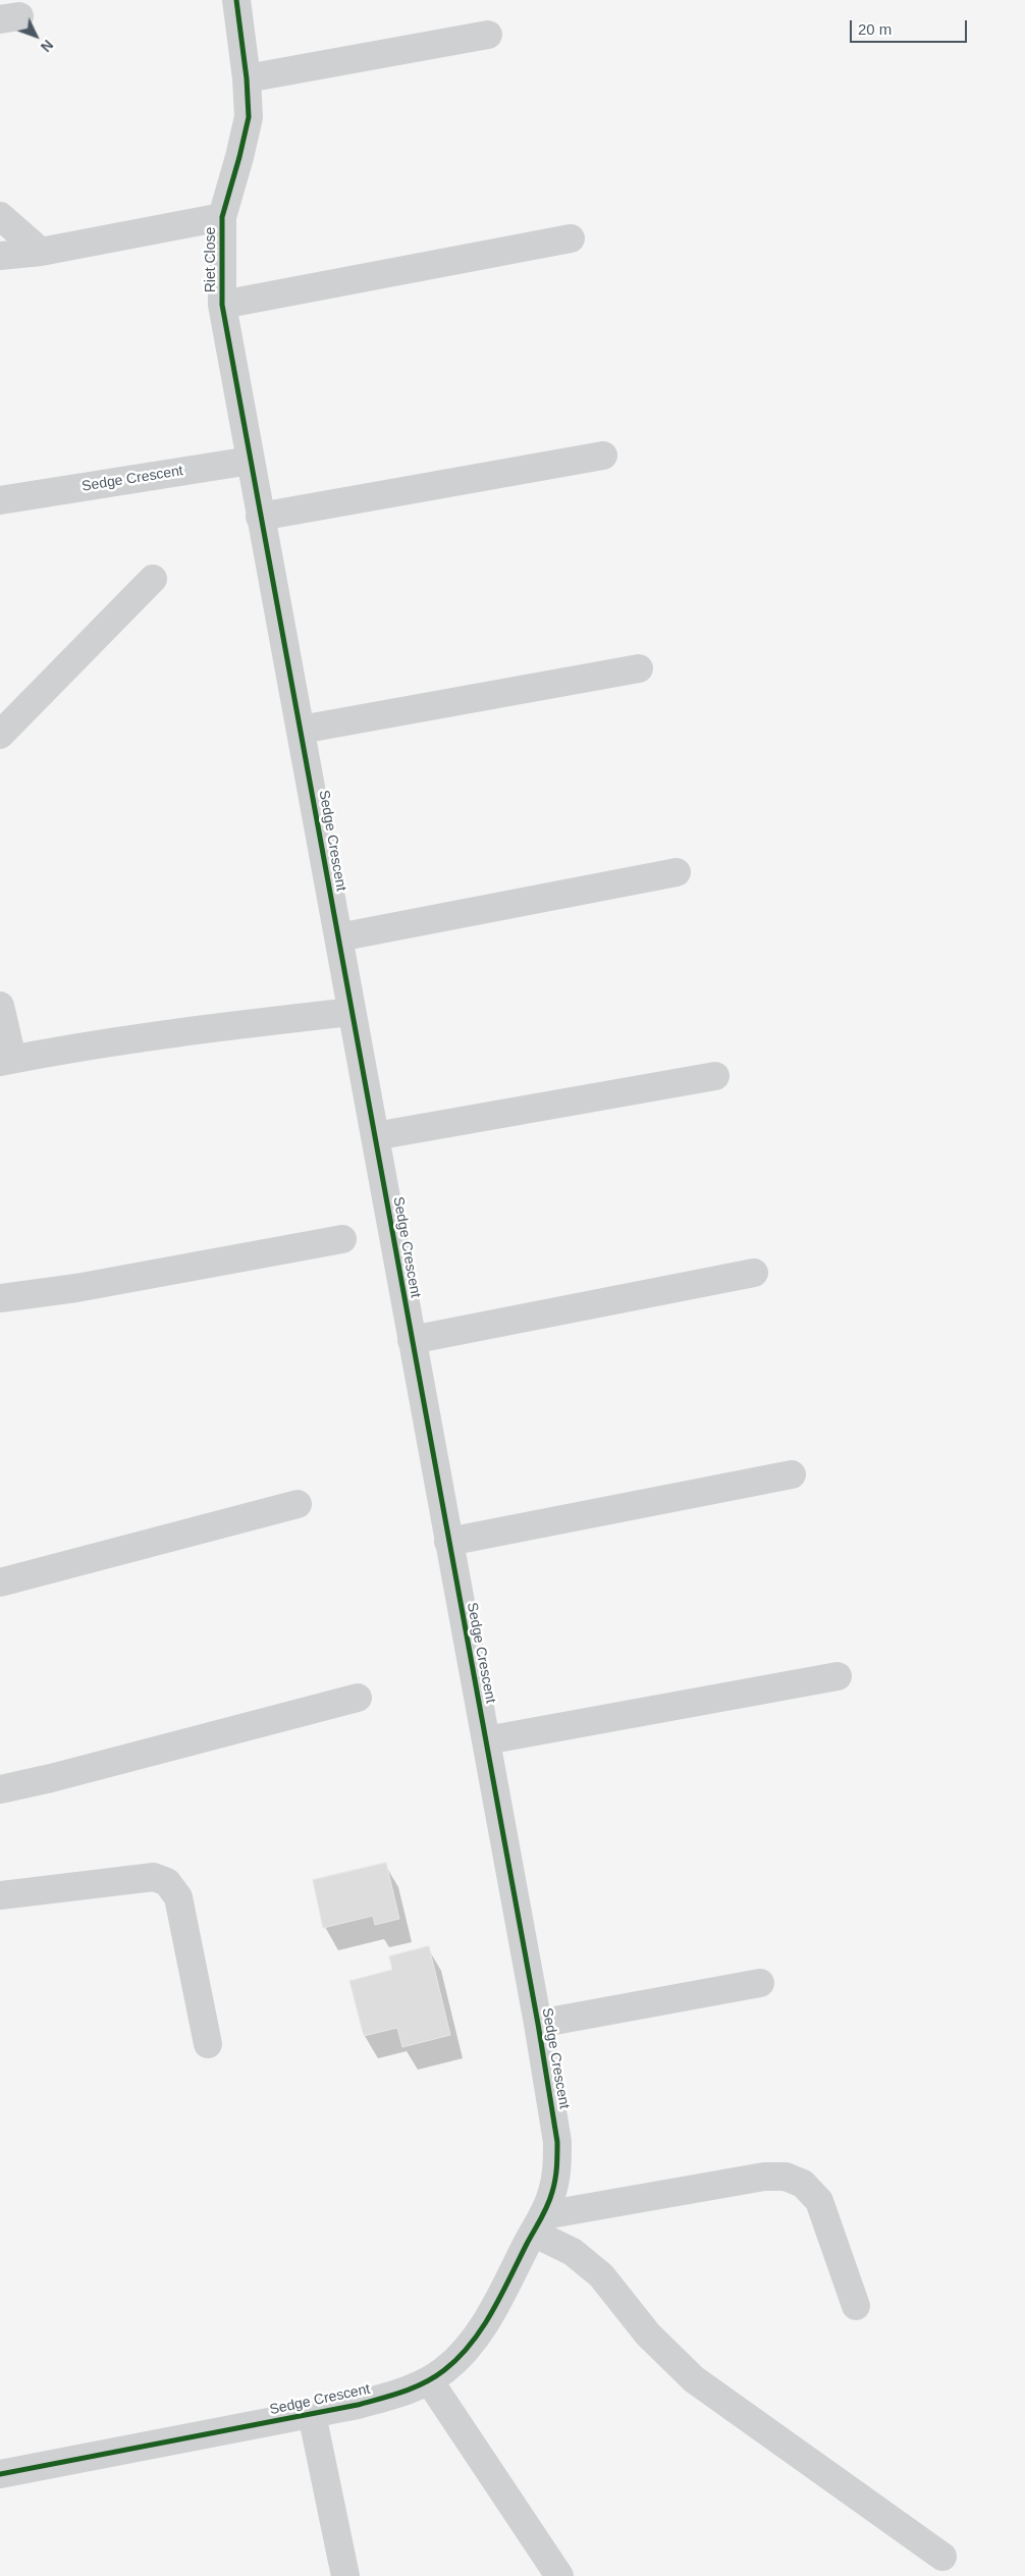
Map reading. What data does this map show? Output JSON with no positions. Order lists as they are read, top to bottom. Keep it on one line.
{"streets":{"street":["Riet Close","Sedge Crescent"]},"crossings":[["Riet Close","Sedge Crescent"]],"scale_bar":"20 m","north":"bottom right"}
